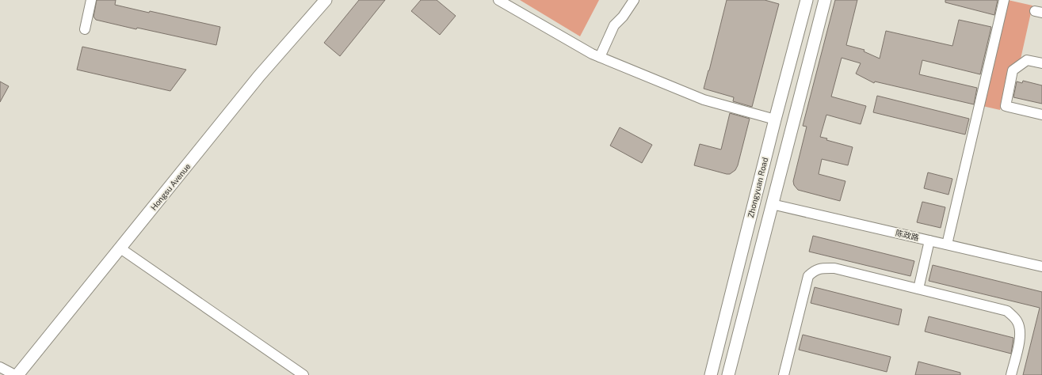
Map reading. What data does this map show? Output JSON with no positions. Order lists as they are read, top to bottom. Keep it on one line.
{"streets":{"main road":["Hongsu Avenue","Zhongyuan Road"],"street":["陈政路"]}}
